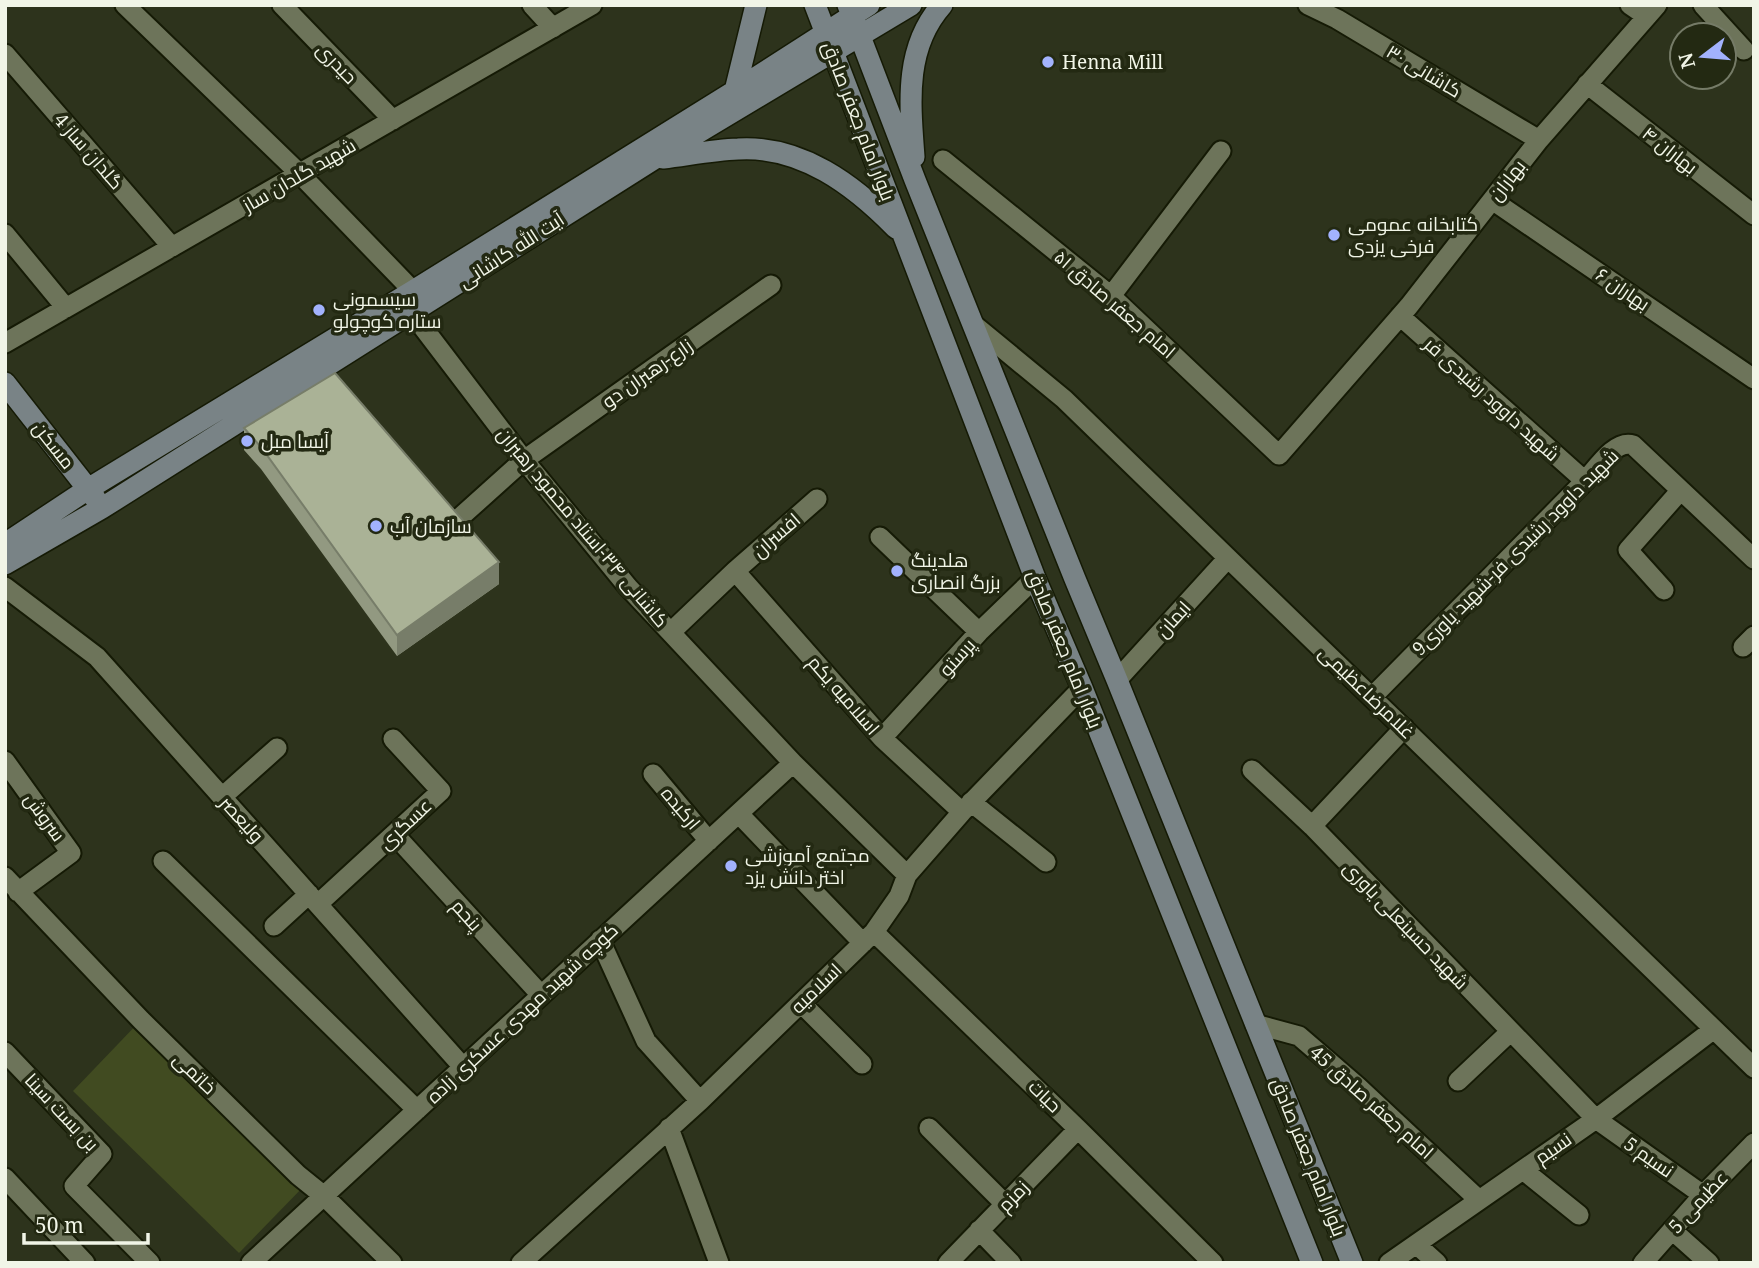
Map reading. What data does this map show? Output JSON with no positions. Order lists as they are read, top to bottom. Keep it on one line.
{"streets":{"main road":["بلوار امام جعفر صادق","آیت الله کاشانی","مسکن"],"street":["حیدری","کاشانی ۳۰","بهاران ۴","گلدان ساز 4","شهید گلدان ساز","بهاران","بهاران ۶","امام جعفر صادق ۵۱","زارع-رهبران دو","شهید داوود رشیدی فر","کاشانی ۳۴-استاد محمود رهبران","افسران","شهید داوود رشیدی فر-شهید یاوری9","ایمان","پرستو","غلامرضاعظیمی","اسلامیه یکم","ارکیده","سروش","ولیعصر","عسگری","پنجم","شهید حسینعلی یاوری","اسلامیه","کوچه شهید مهدی عسکری زاده","خاتمی","حیات","امام جعفر صادق 45","بن بست سینا","نسیم","نسیم 5","زمزم","عظیمی 5"]},"crossings":[["حیدری","شهید گلدان ساز"],["کاشانی ۳۰","بهاران"],["بلوار امام جعفر صادق","آیت الله کاشانی"],["بلوار امام جعفر صادق","ایمان"],["بلوار امام جعفر صادق","پرستو"],["بلوار امام جعفر صادق","غلامرضاعظیمی"],["بلوار امام جعفر صادق","اسلامیه"],["بلوار امام جعفر صادق","امام جعفر صادق 45"],["بهاران ۴","بهاران"],["گلدان ساز 4","شهید گلدان ساز"],["بهاران","بهاران ۶"],["بهاران","امام جعفر صادق ۵۱"],["بهاران","شهید داوود رشیدی فر"],["آیت الله کاشانی","مسکن"],["آیت الله کاشانی","کاشانی ۳۴-استاد محمود رهبران"],["زارع-رهبران دو","کاشانی ۳۴-استاد محمود رهبران"],["شهید داوود رشیدی فر","شهید داوود رشیدی فر-شهید یاوری9"],["کاشانی ۳۴-استاد محمود رهبران","افسران"],["کاشانی ۳۴-استاد محمود رهبران","اسلامیه"],["کاشانی ۳۴-استاد محمود رهبران","کوچه شهید مهدی عسکری زاده"],["افسران","اسلامیه یکم"],["شهید داوود رشیدی فر-شهید یاوری9","غلامرضاعظیمی"],["ایمان","غلامرضاعظیمی"],["پرستو","اسلامیه یکم"],["غلامرضاعظیمی","نسیم"],["اسلامیه یکم","اسلامیه"],["ارکیده","کوچه شهید مهدی عسکری زاده"],["سروش","خاتمی"],["ولیعصر","عسگری"],["ولیعصر","کوچه شهید مهدی عسکری زاده"],["عسگری","پنجم"],["پنجم","کوچه شهید مهدی عسکری زاده"],["شهید حسینعلی یاوری","نسیم"],["شهید حسینعلی یاوری","نسیم 5"],["اسلامیه","حیات"],["کوچه شهید مهدی عسکری زاده","خاتمی"],["کوچه شهید مهدی عسکری زاده","حیات"],["حیات","زمزم"],["امام جعفر صادق 45","نسیم"],["نسیم","نسیم 5"],["نسیم 5","عظیمی 5"]],"places":["Henna Mill","کتابخانه عمومی فرخی یزدی","سیسمونی ستاره کوچولو","آیسا مبل","سازمان آب","هلدینگ بزرگ انصاری","مجتمع آموزشی اختر دانش یزد"],"scale_bar":"50 m","north":"left"}
